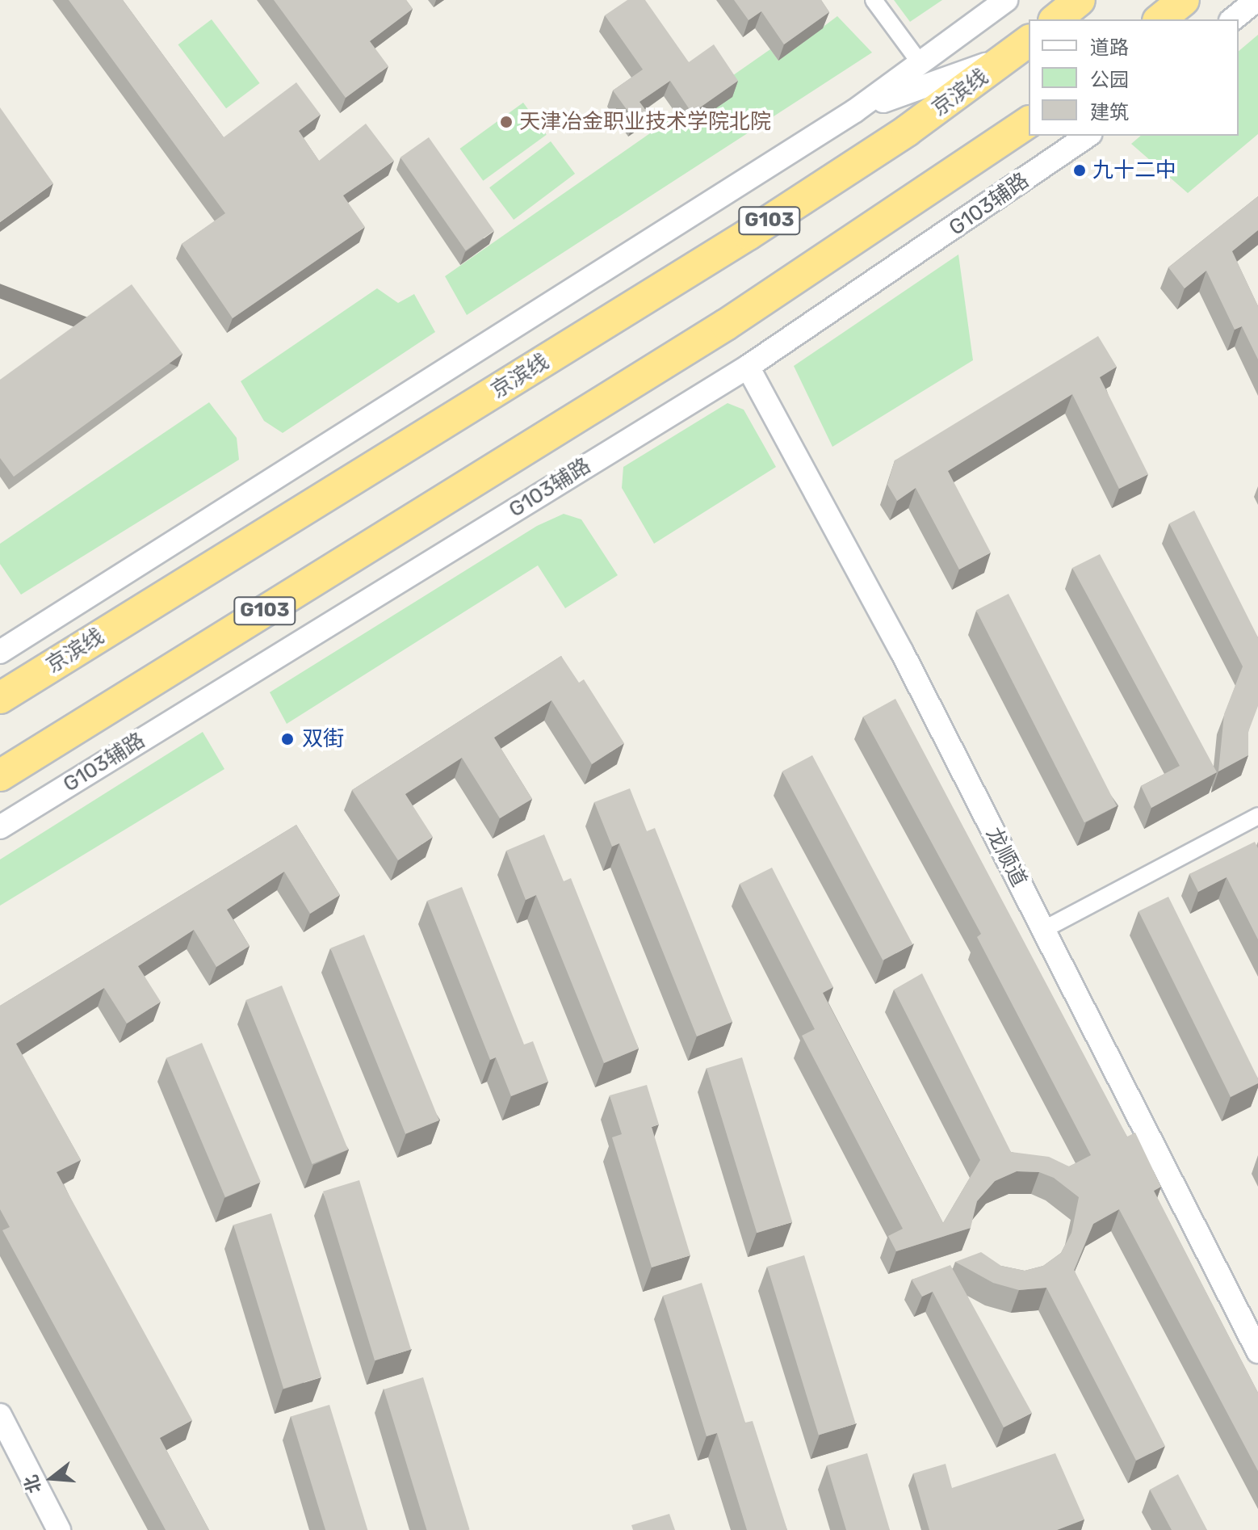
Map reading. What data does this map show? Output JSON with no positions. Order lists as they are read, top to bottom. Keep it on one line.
{"streets":{"highway":["京滨线","G103"],"street":["G103辅路","龙顺道"]},"crossings":[["G103辅路","龙顺道"]],"places":["天津冶金职业技术学院北院","九十二中","双街"],"legend":["道路","公园","建筑"],"north":"left"}
